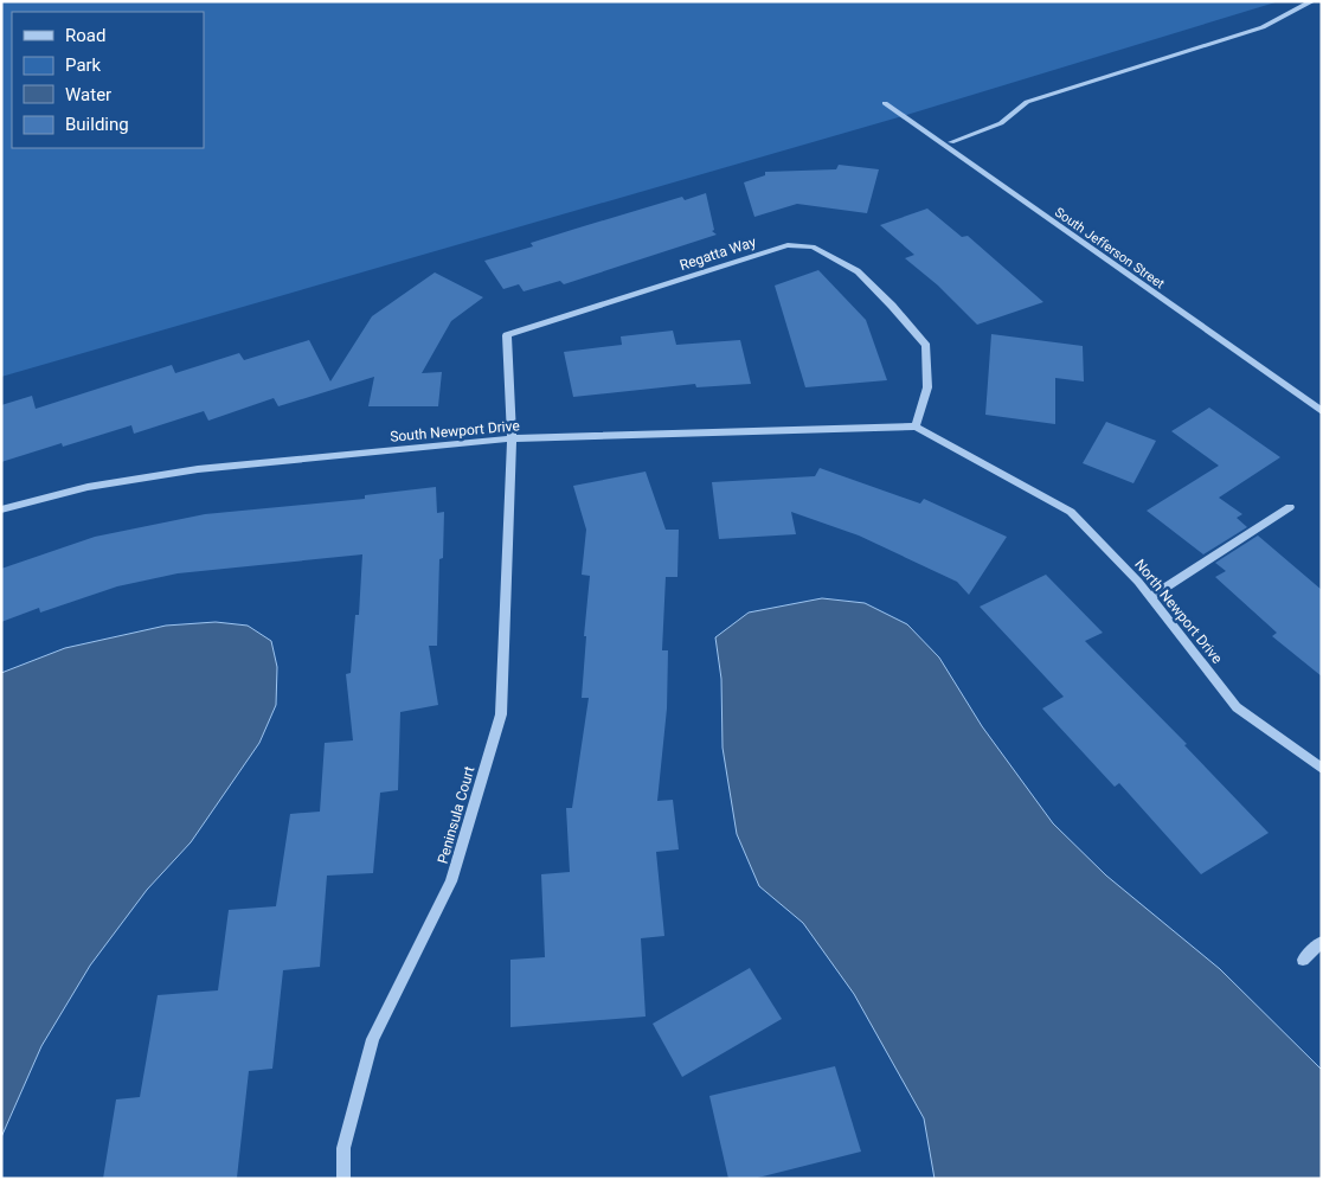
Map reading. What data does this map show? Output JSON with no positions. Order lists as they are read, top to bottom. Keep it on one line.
{"streets":{"street":["South Jefferson Street","Regatta Way","South Newport Drive","North Newport Drive","Peninsula Court"]},"crossings":[["Regatta Way","South Newport Drive"],["Regatta Way","North Newport Drive"],["Regatta Way","Peninsula Court"],["South Newport Drive","North Newport Drive"],["South Newport Drive","Peninsula Court"]],"legend":["Road","Park","Water","Building"]}
